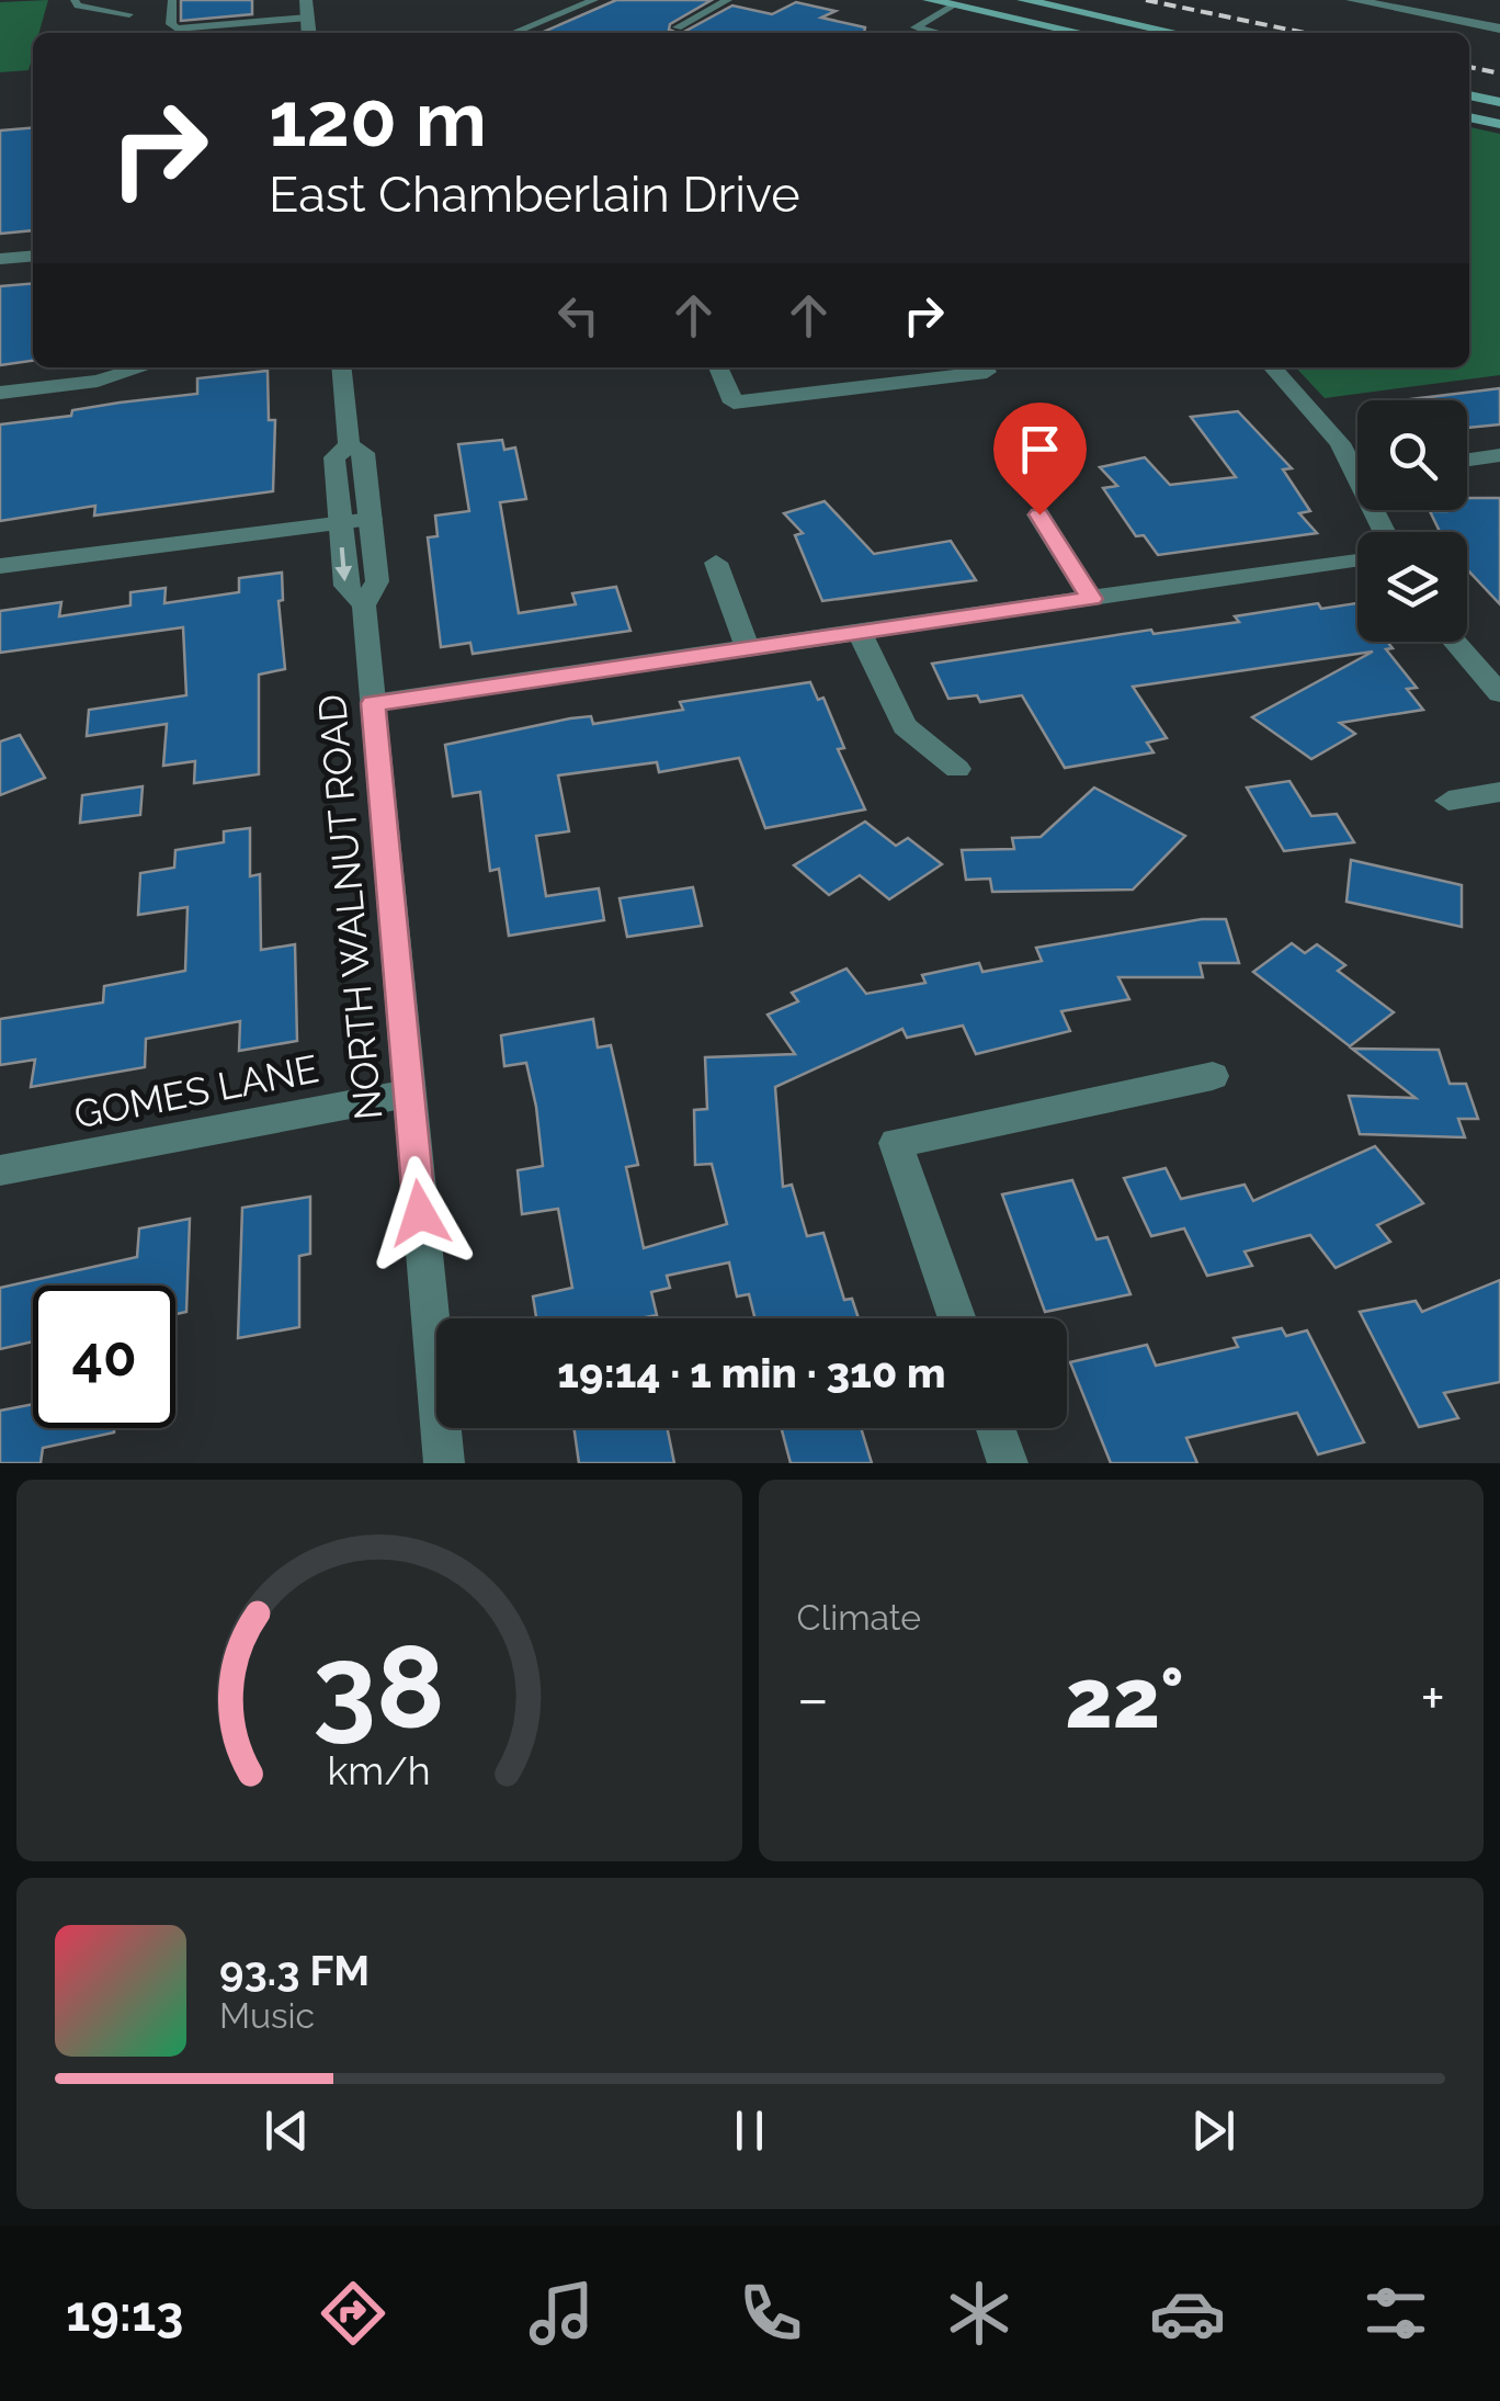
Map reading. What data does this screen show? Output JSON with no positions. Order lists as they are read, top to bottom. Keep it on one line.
{"streets":{"street":["NORTH WALNUT ROAD","GOMES LANE"]},"crossings":[["NORTH WALNUT ROAD","GOMES LANE"]],"page":{"turn":["120 m","East Chamberlain Drive"],"limit":"40","trip":"19:14 · 1 min · 310 m","tile":"Climate","heat":["−","22°","+"],"song":["93.3 FM","Music"],"tabs":"19:13","gauge":["38","km/h"]}}
